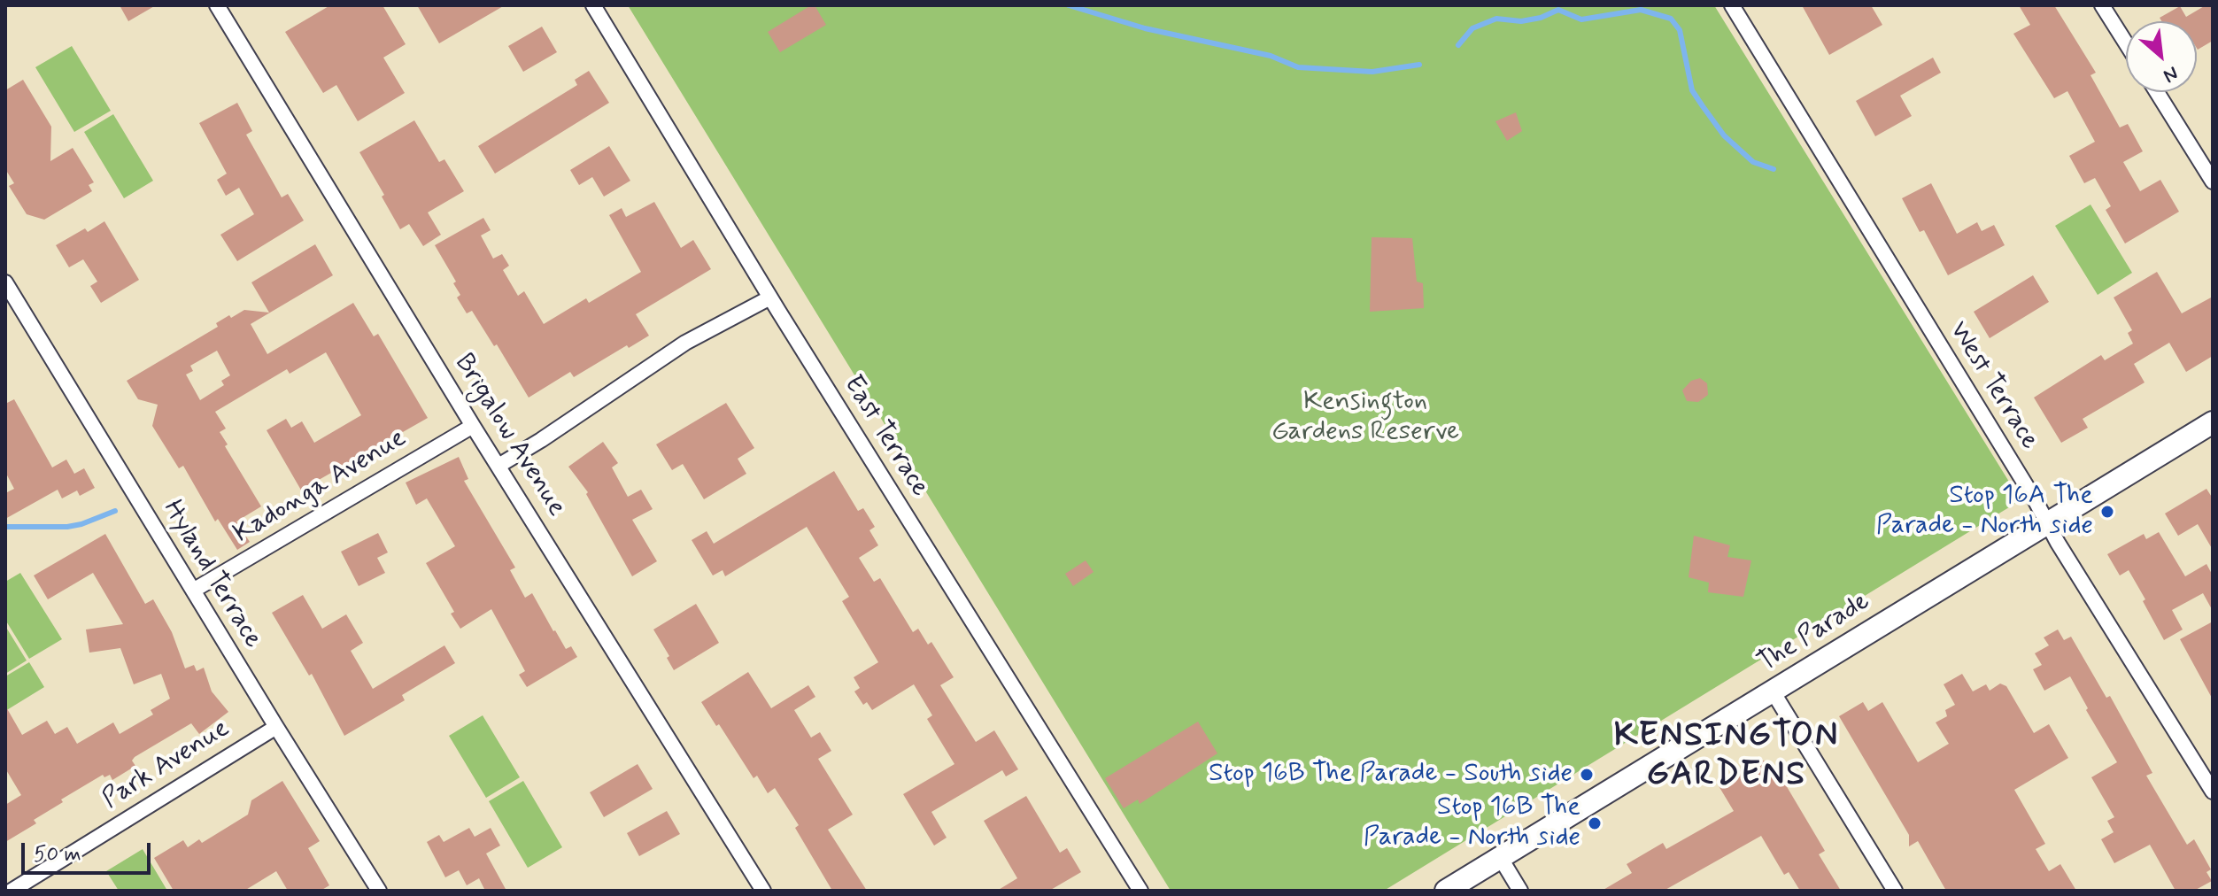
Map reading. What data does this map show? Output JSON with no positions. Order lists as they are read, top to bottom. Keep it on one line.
{"streets":{"main road":["The Parade"],"street":["West Terrace","Brigalow Avenue","East Terrace","Kadonga Avenue","Hyland Terrace","Park Avenue"]},"crossings":[["West Terrace","The Parade"],["Brigalow Avenue","Kadonga Avenue"],["Kadonga Avenue","Hyland Terrace"],["Hyland Terrace","Park Avenue"]],"districts":["KENSINGTON GARDENS"],"parks":["Kensington Gardens Reserve"],"places":["Stop 16A The Parade - North side","Stop 16B The Parade - South side","Stop 16B The Parade - North side"],"scale_bar":"50 m","north":"bottom right"}
